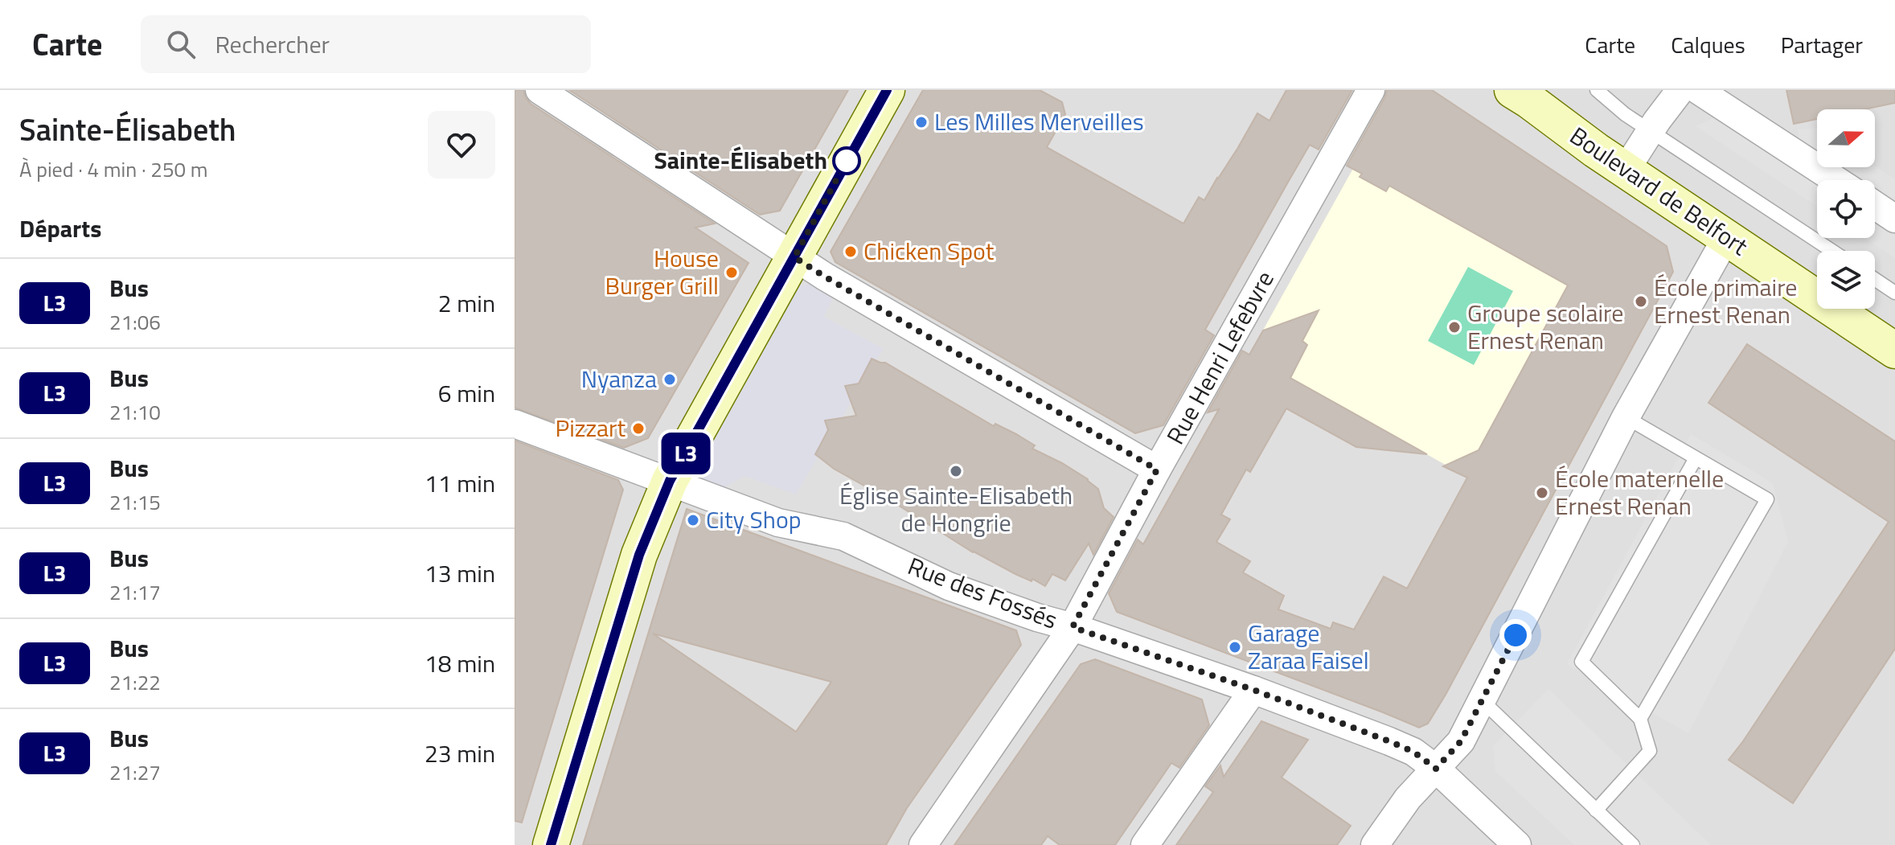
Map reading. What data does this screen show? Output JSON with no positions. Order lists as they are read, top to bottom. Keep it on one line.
{"streets":{"main road":["Boulevard de Belfort"],"street":["Rue Henri Lefebvre","Rue des Fossés"]},"crossings":[["Rue Henri Lefebvre","Rue des Fossés"]],"places":["Les Milles Merveilles","Sainte-Élisabeth","Chicken Spot","House Burger Grill","École primaire Ernest Renan","Groupe scolaire Ernest Renan","Nyanza","Pizzart","Église Sainte-Elisabeth de Hongrie","École maternelle Ernest Renan","City Shop","Garage Zaraa Faisel"],"lines":["bus line L3"],"north":"right","page":{"header":"Carte","search":"Rechercher","nav":["Carte","Calques","Partager"],"heading":[["Sainte-Élisabeth","À pied · 4 min · 250 m"],"Départs"],"on_map":"L3","list":[{"mark":"L3","name":"Bus","note":"21:06","value":"2 min"},{"mark":"L3","name":"Bus","note":"21:10","value":"6 min"},{"mark":"L3","name":"Bus","note":"21:15","value":"11 min"},{"mark":"L3","name":"Bus","note":"21:17","value":"13 min"},{"mark":"L3","name":"Bus","note":"21:22","value":"18 min"},{"mark":"L3","name":"Bus","note":"21:27","value":"23 min"}]}}
